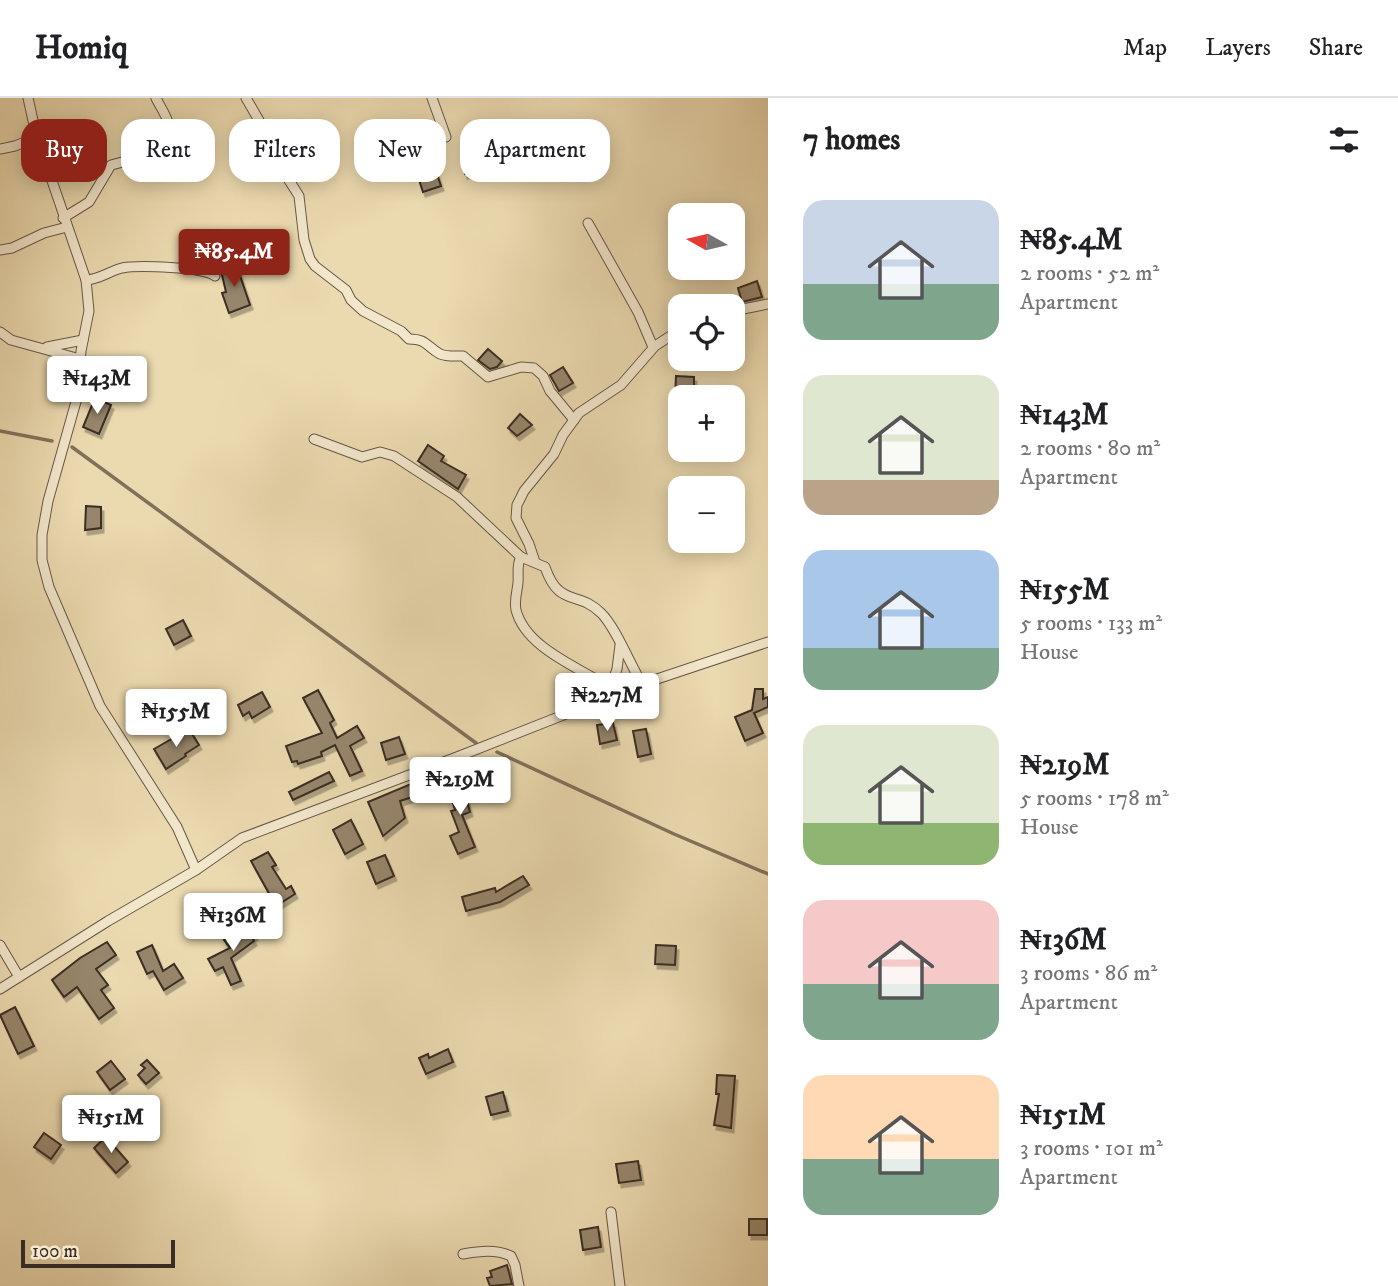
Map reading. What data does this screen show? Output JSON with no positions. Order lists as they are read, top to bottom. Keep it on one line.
{"scale_bar":"100 m","north":"left","page":{"header":"Homiq","nav":["Map","Layers","Share"],"heading":"7 homes","chip":["Buy","Rent","Filters","New","Apartment"],"list":[{"name":"₦85.4M","note":"2 rooms · 52 m² · Apartment"},{"name":"₦143M","note":"2 rooms · 80 m² · Apartment"},{"name":"₦155M","note":"5 rooms · 133 m² · House"},{"name":"₦219M","note":"5 rooms · 178 m² · House"},{"name":"₦136M","note":"3 rooms · 86 m² · Apartment"},{"name":"₦151M","note":"3 rooms · 101 m² · Apartment"}],"map_buttons":["+","−"],"price":["₦85.4M","₦143M","₦227M","₦155M","₦219M","₦136M","₦151M"],"scale":"100 m"}}
